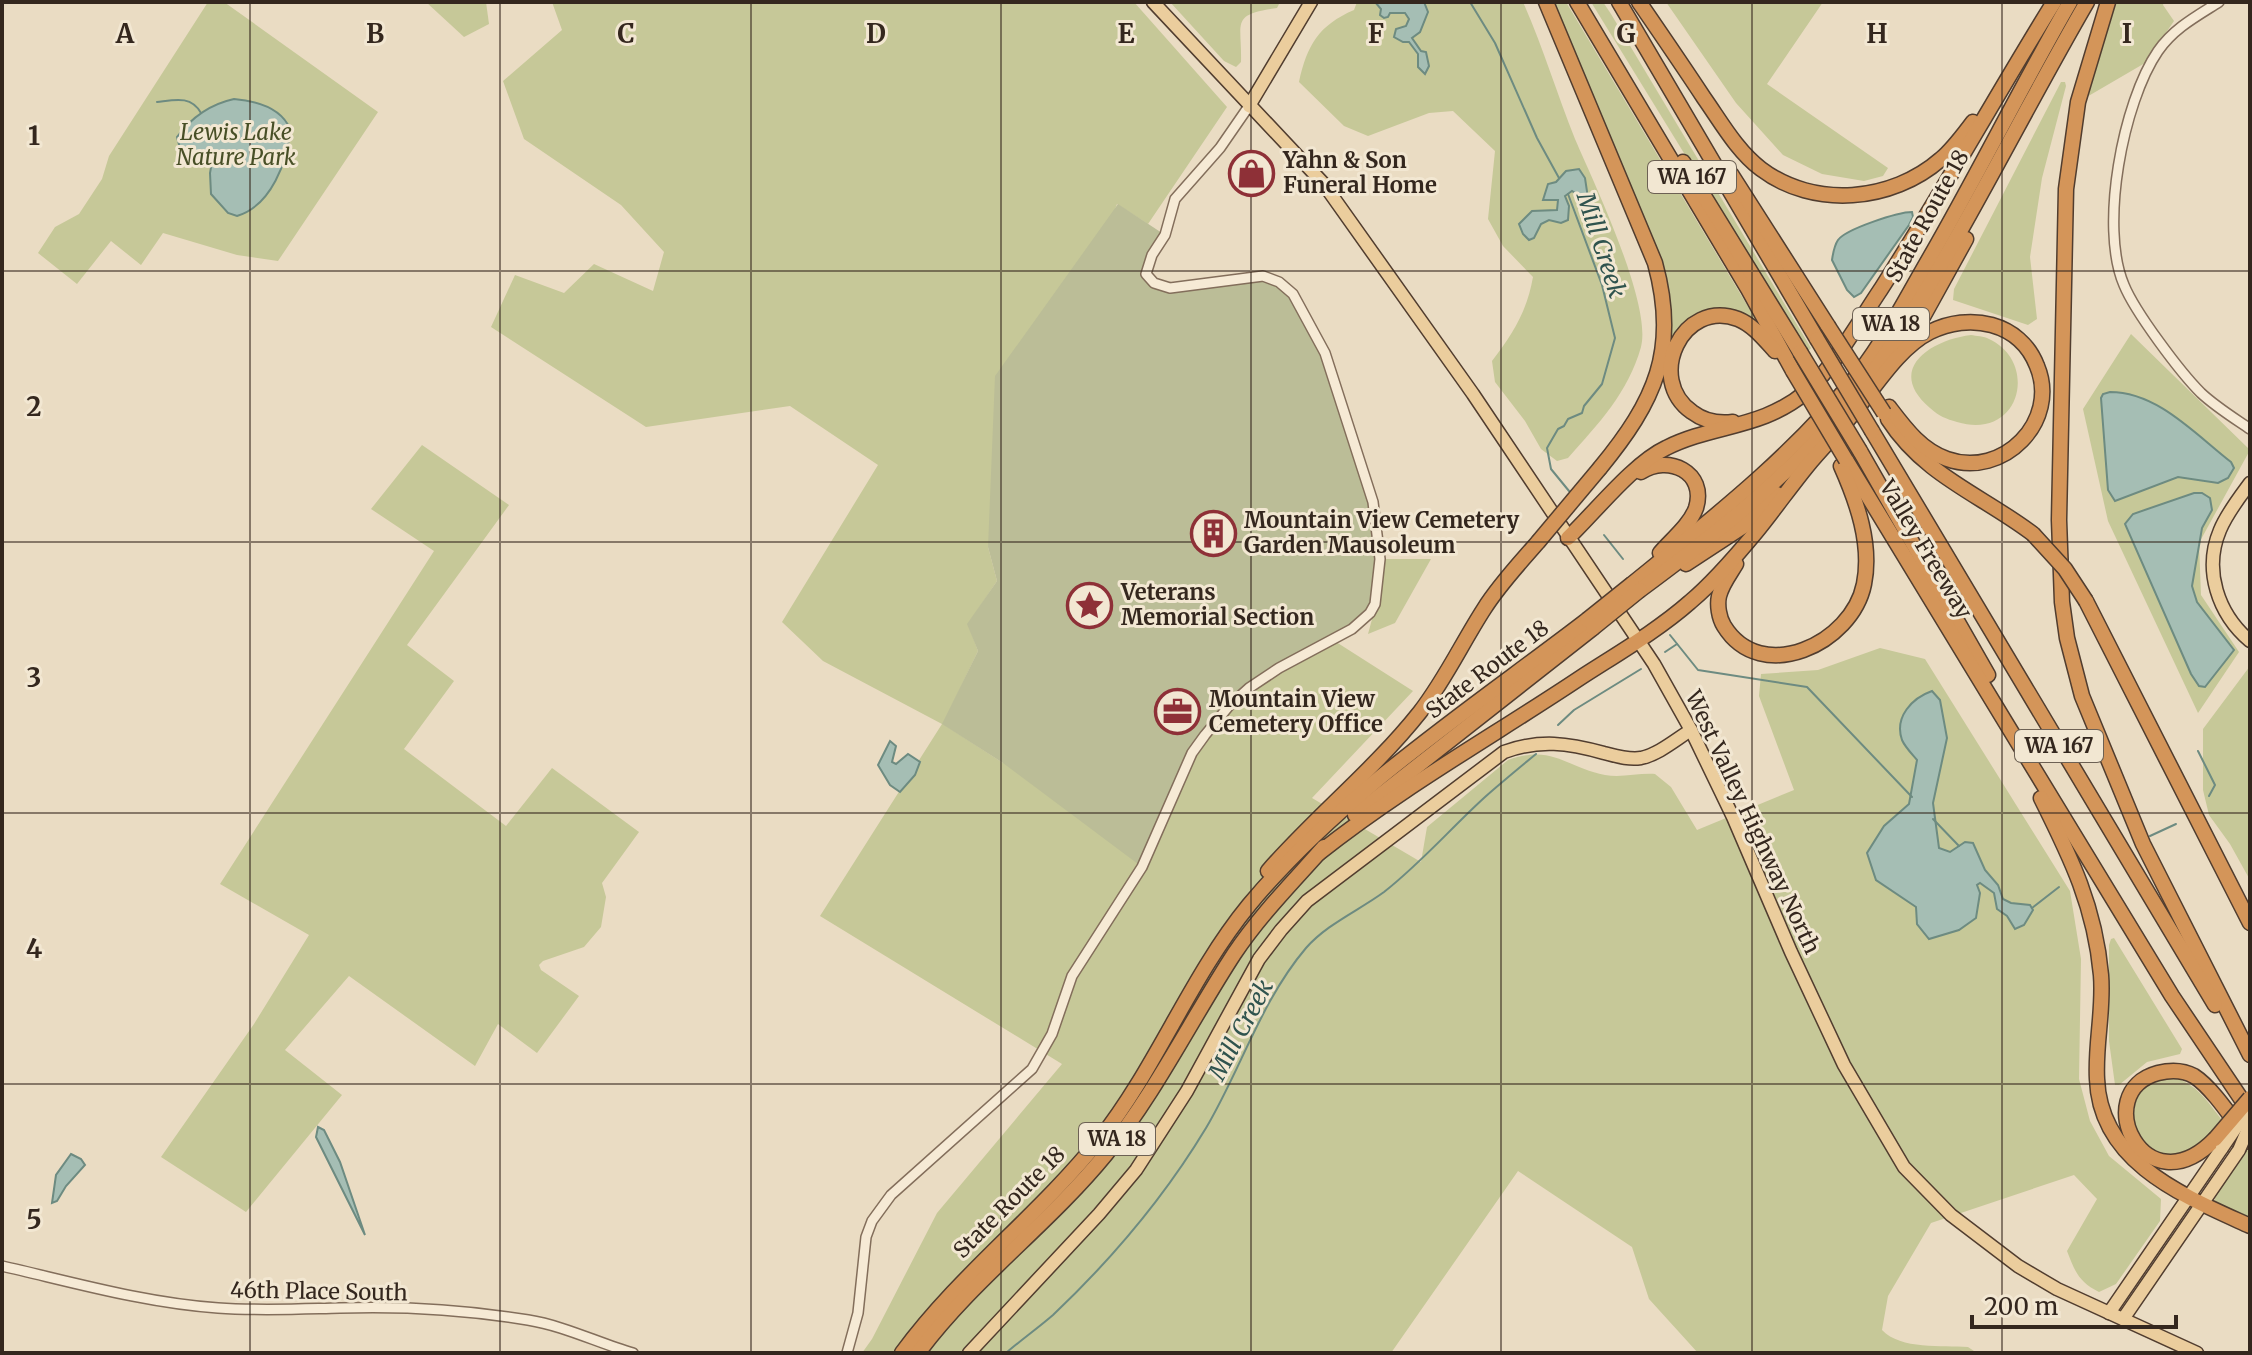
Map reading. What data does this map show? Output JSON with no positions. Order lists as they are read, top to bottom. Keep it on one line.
{"streets":{"highway":["WA 167","State Route 18","WA 18","Valley Freeway"],"main road":["West Valley Highway North"],"street":["46th Place South"]},"crossings":[["WA 167","Valley Freeway"]],"water":["Mill Creek"],"parks":["Lewis Lake Nature Park"],"places":{"shop":["Yahn & Son Funeral Home"],"building":["Mountain View Cemetery Garden Mausoleum"],"place":["Veterans Memorial Section"],"office":["Mountain View Cemetery Office"]},"scale_bar":"200 m","grid":{"columns":["A","B","C","D","E","F","G","H","I"],"rows":["1","2","3","4","5"]}}
